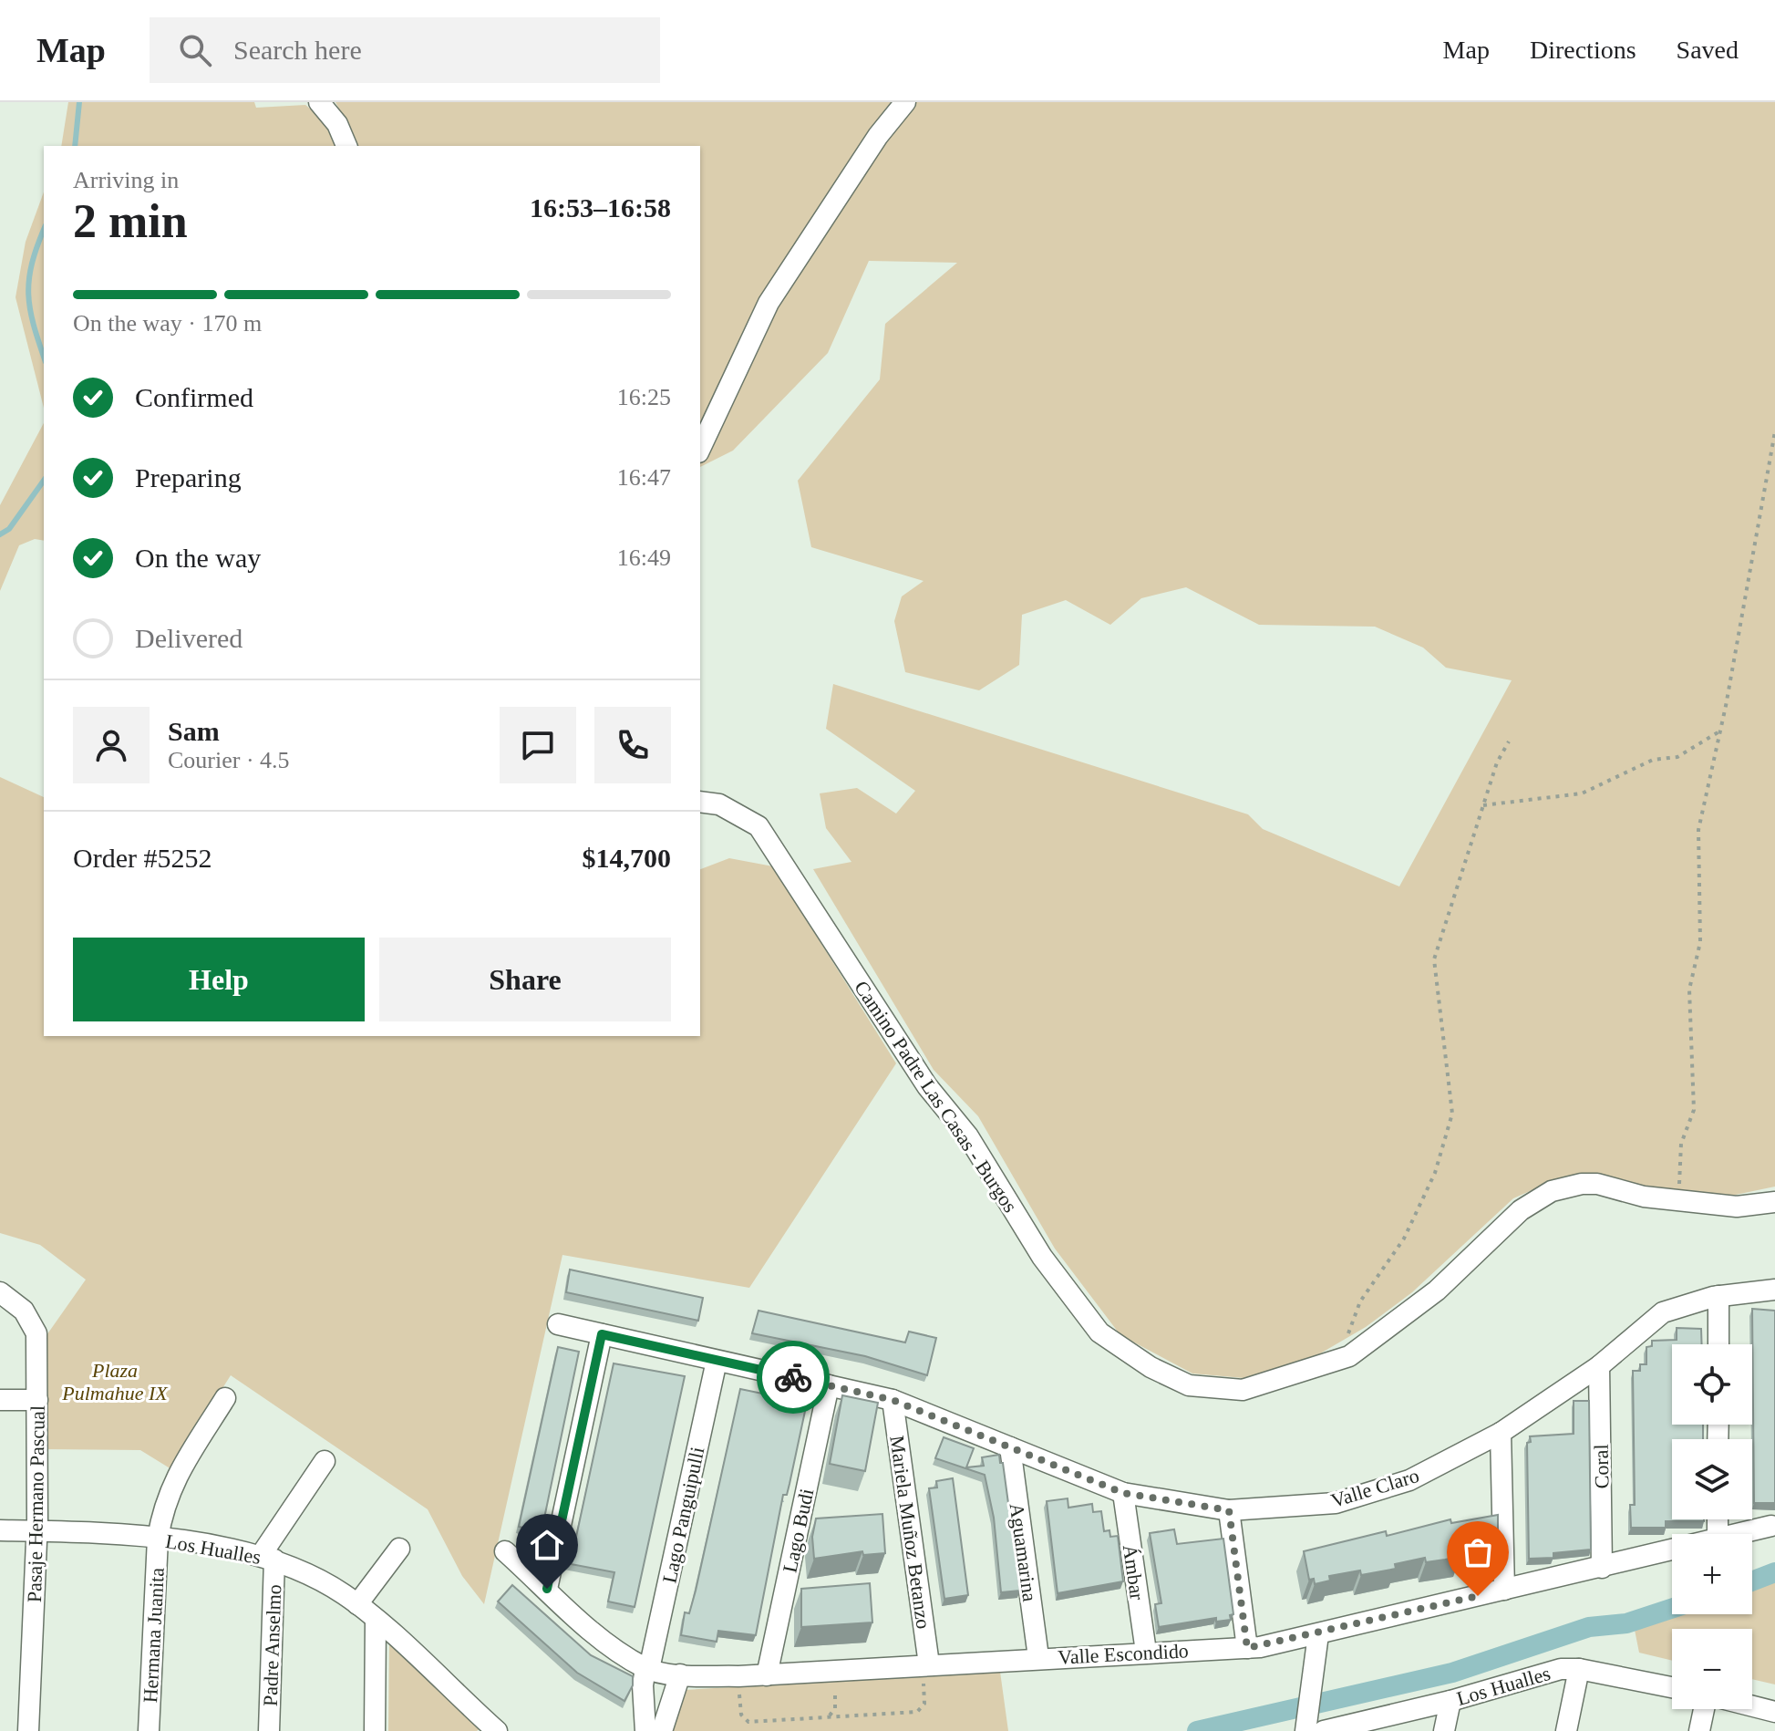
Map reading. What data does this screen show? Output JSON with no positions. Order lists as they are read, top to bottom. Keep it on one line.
{"streets":{"street":["Camino Padre Las Casas - Burgos","Coral","Valle Claro","Pasaje Hermano Pascual","Lago Panguipulli","Lago Budi","Mariela Muñoz Betanzo","Los Hualles","Aguamarina","Ámbar","Hermana Juanita","Padre Anselmo","Valle Escondido"]},"crossings":[["Coral","Valle Claro"],["Coral","Valle Escondido"],["Valle Claro","Lago Panguipulli"],["Valle Claro","Lago Budi"],["Valle Claro","Mariela Muñoz Betanzo"],["Valle Claro","Aguamarina"],["Valle Claro","Ámbar"],["Pasaje Hermano Pascual","Los Hualles"],["Lago Panguipulli","Valle Escondido"],["Lago Budi","Valle Escondido"],["Mariela Muñoz Betanzo","Valle Escondido"],["Los Hualles","Hermana Juanita"],["Los Hualles","Padre Anselmo"],["Aguamarina","Valle Escondido"],["Ámbar","Valle Escondido"]],"parks":["Plaza Pulmahue IX"],"page":{"header":"Map","search":"Search here","nav":["Map","Directions","Saved"],"heading":["2 min","Arriving in","16:53–16:58"],"panel":["Sam","Courier · 4.5","Order #5252","$14,700"],"bar":"On the way · 170 m","list":[["Confirmed","16:25"],["Preparing","16:47"],["On the way","16:49"],"Delivered"],"buttons":["Help","Share"],"map_buttons":["+","−"]}}
